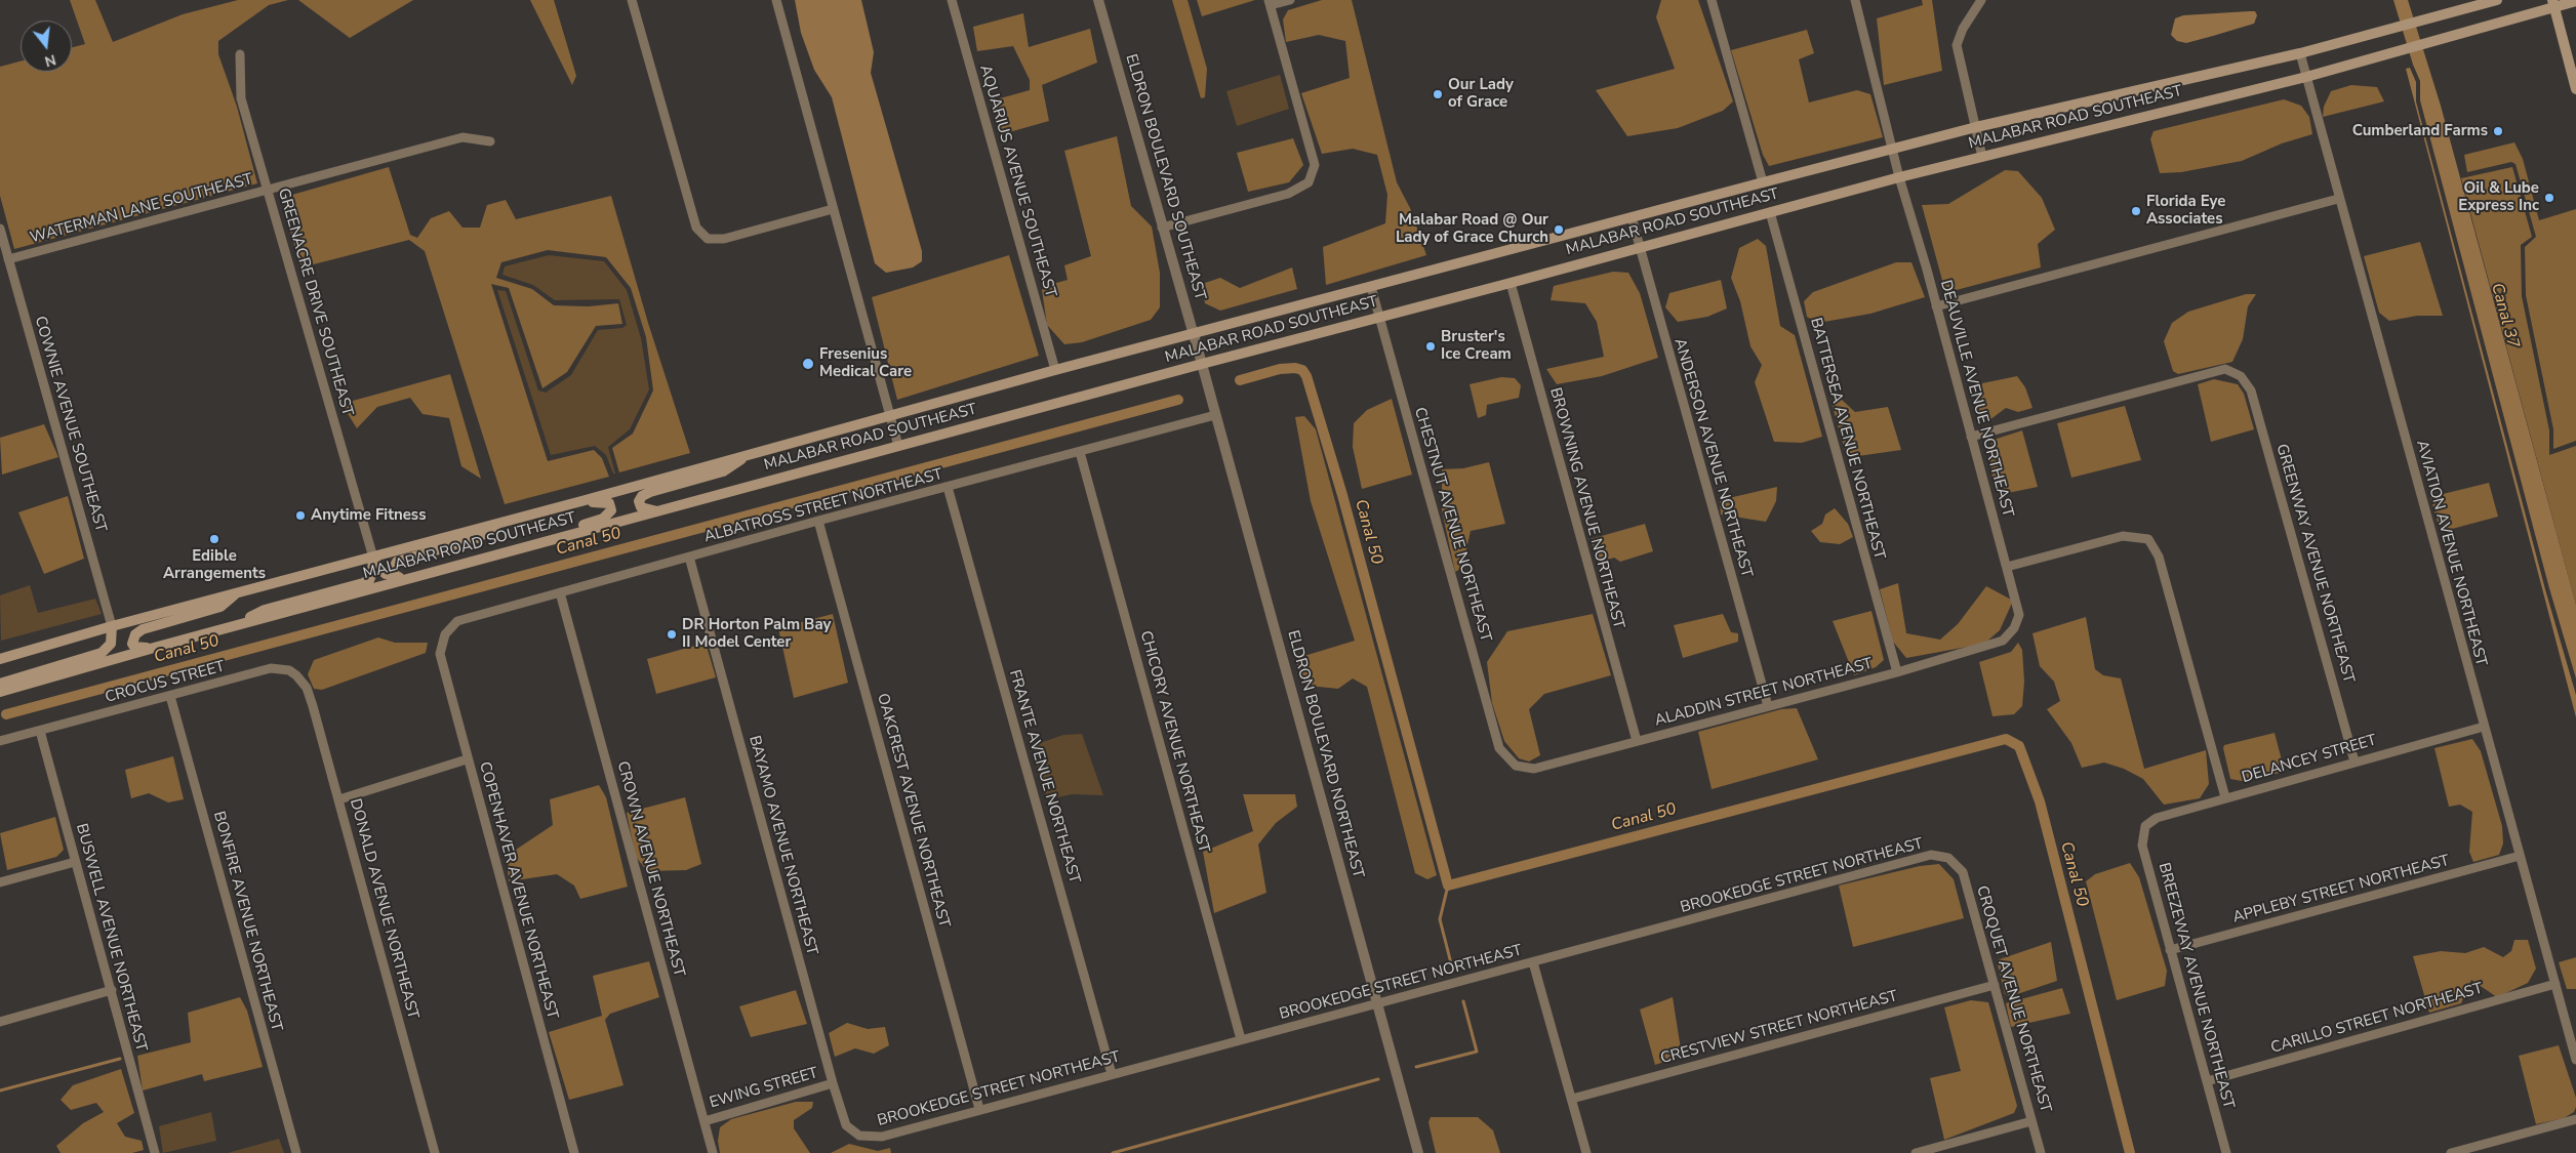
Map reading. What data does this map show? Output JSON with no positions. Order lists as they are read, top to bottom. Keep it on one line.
{"streets":{"main road":["MALABAR ROAD SOUTHEAST"],"street":["ELDRON BOULEVARD SOUTHEAST","AQUARIUS AVENUE SOUTHEAST","WATERMAN LANE SOUTHEAST","GREENACRE DRIVE SOUTHEAST","DEAUVILLE AVENUE NORTHEAST","COWNIE AVENUE SOUTHEAST","BATTERSEA AVENUE NORTHEAST","ANDERSON AVENUE NORTHEAST","ALBATROSS STREET NORTHEAST","BROWNING AVENUE NORTHEAST","CHESTNUT AVENUE NORTHEAST","AVIATION AVENUE NORTHEAST","GREENWAY AVENUE NORTHEAST","CROCUS STREET","ALADDIN STREET NORTHEAST","CHICORY AVENUE NORTHEAST","ELDRON BOULEVARD NORTHEAST","DELANCEY STREET","FRANTE AVENUE NORTHEAST","OAKCREST AVENUE NORTHEAST","BAYAMO AVENUE NORTHEAST","CROWN AVENUE NORTHEAST","BROOKEDGE STREET NORTHEAST","APPLEBY STREET NORTHEAST","COPENHAVER AVENUE NORTHEAST","DONALD AVENUE NORTHEAST","BONFIRE AVENUE NORTHEAST","BUSWELL AVENUE NORTHEAST","BREEZEWAY AVENUE NORTHEAST","CROQUET AVENUE NORTHEAST","CARILLO STREET NORTHEAST","CRESTVIEW STREET NORTHEAST","EWING STREET"]},"crossings":[["MALABAR ROAD SOUTHEAST","ELDRON BOULEVARD SOUTHEAST"],["MALABAR ROAD SOUTHEAST","AQUARIUS AVENUE SOUTHEAST"],["MALABAR ROAD SOUTHEAST","GREENACRE DRIVE SOUTHEAST"],["MALABAR ROAD SOUTHEAST","DEAUVILLE AVENUE NORTHEAST"],["MALABAR ROAD SOUTHEAST","COWNIE AVENUE SOUTHEAST"],["MALABAR ROAD SOUTHEAST","BATTERSEA AVENUE NORTHEAST"],["MALABAR ROAD SOUTHEAST","ANDERSON AVENUE NORTHEAST"],["MALABAR ROAD SOUTHEAST","BROWNING AVENUE NORTHEAST"],["MALABAR ROAD SOUTHEAST","CHESTNUT AVENUE NORTHEAST"],["MALABAR ROAD SOUTHEAST","AVIATION AVENUE NORTHEAST"],["MALABAR ROAD SOUTHEAST","ELDRON BOULEVARD NORTHEAST"],["ELDRON BOULEVARD SOUTHEAST","ELDRON BOULEVARD NORTHEAST"],["WATERMAN LANE SOUTHEAST","GREENACRE DRIVE SOUTHEAST"],["WATERMAN LANE SOUTHEAST","COWNIE AVENUE SOUTHEAST"],["DEAUVILLE AVENUE NORTHEAST","GREENWAY AVENUE NORTHEAST"],["DEAUVILLE AVENUE NORTHEAST","ALADDIN STREET NORTHEAST"],["BATTERSEA AVENUE NORTHEAST","ALADDIN STREET NORTHEAST"],["ANDERSON AVENUE NORTHEAST","ALADDIN STREET NORTHEAST"],["ALBATROSS STREET NORTHEAST","CHICORY AVENUE NORTHEAST"],["ALBATROSS STREET NORTHEAST","ELDRON BOULEVARD NORTHEAST"],["ALBATROSS STREET NORTHEAST","FRANTE AVENUE NORTHEAST"],["ALBATROSS STREET NORTHEAST","OAKCREST AVENUE NORTHEAST"],["ALBATROSS STREET NORTHEAST","BAYAMO AVENUE NORTHEAST"],["ALBATROSS STREET NORTHEAST","CROWN AVENUE NORTHEAST"],["ALBATROSS STREET NORTHEAST","COPENHAVER AVENUE NORTHEAST"],["BROWNING AVENUE NORTHEAST","ALADDIN STREET NORTHEAST"],["CHESTNUT AVENUE NORTHEAST","ALADDIN STREET NORTHEAST"],["AVIATION AVENUE NORTHEAST","DELANCEY STREET"],["AVIATION AVENUE NORTHEAST","APPLEBY STREET NORTHEAST"],["AVIATION AVENUE NORTHEAST","CARILLO STREET NORTHEAST"],["GREENWAY AVENUE NORTHEAST","DELANCEY STREET"],["CROCUS STREET","DONALD AVENUE NORTHEAST"],["CROCUS STREET","BONFIRE AVENUE NORTHEAST"],["CROCUS STREET","BUSWELL AVENUE NORTHEAST"],["CHICORY AVENUE NORTHEAST","BROOKEDGE STREET NORTHEAST"],["ELDRON BOULEVARD NORTHEAST","BROOKEDGE STREET NORTHEAST"],["DELANCEY STREET","BREEZEWAY AVENUE NORTHEAST"],["FRANTE AVENUE NORTHEAST","BROOKEDGE STREET NORTHEAST"],["OAKCREST AVENUE NORTHEAST","BROOKEDGE STREET NORTHEAST"],["BAYAMO AVENUE NORTHEAST","BROOKEDGE STREET NORTHEAST"],["BAYAMO AVENUE NORTHEAST","EWING STREET"],["CROWN AVENUE NORTHEAST","EWING STREET"],["BROOKEDGE STREET NORTHEAST","CROQUET AVENUE NORTHEAST"],["APPLEBY STREET NORTHEAST","BREEZEWAY AVENUE NORTHEAST"],["BREEZEWAY AVENUE NORTHEAST","CARILLO STREET NORTHEAST"],["CROQUET AVENUE NORTHEAST","CRESTVIEW STREET NORTHEAST"]],"water":["Canal 37","Canal 50"],"places":["Our Lady of Grace","Cumberland Farms","Oil & Lube Express Inc","Florida Eye Associates","Malabar Road @ Our Lady of Grace Church","Bruster's Ice Cream","Fresenius Medical Care","Anytime Fitness","Edible Arrangements","DR Horton Palm Bay II Model Center"],"north":"bottom"}
